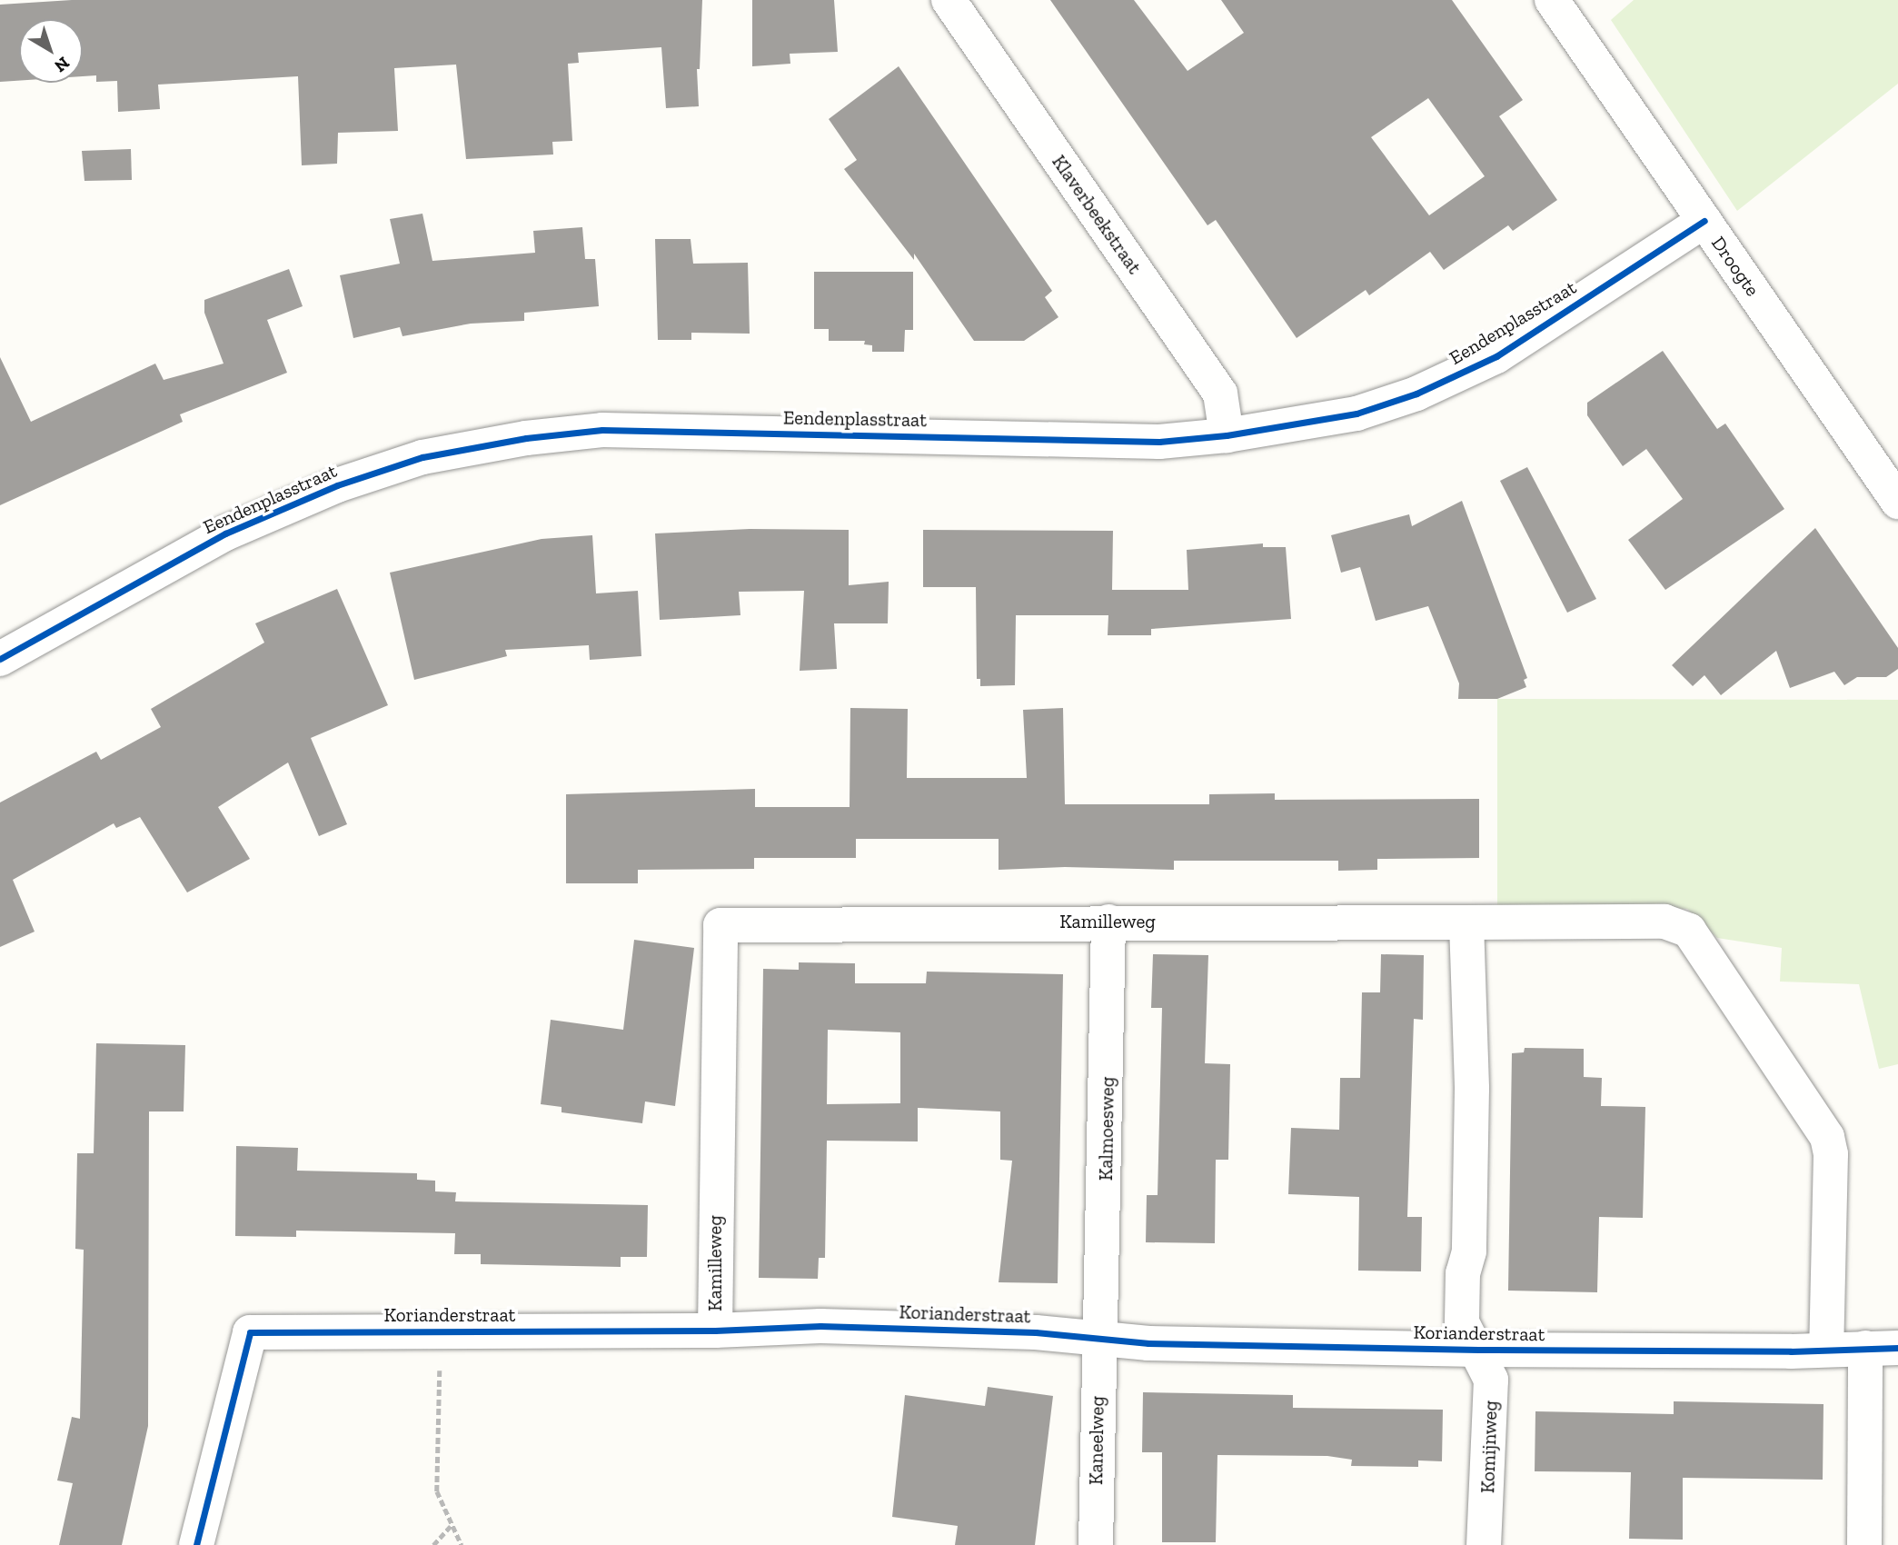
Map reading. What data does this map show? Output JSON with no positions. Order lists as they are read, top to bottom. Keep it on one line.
{"streets":{"street":["Klaverbeekstraat","Droogte","Eendenplasstraat","Kamilleweg","Kalmoesweg","Korianderstraat","Kaneelweg","Komijnweg"]},"crossings":[["Klaverbeekstraat","Eendenplasstraat"],["Droogte","Eendenplasstraat"],["Kamilleweg","Kalmoesweg"],["Kamilleweg","Korianderstraat"],["Kalmoesweg","Korianderstraat"],["Kalmoesweg","Kaneelweg"],["Korianderstraat","Kaneelweg"],["Korianderstraat","Komijnweg"]],"north":"bottom right"}
